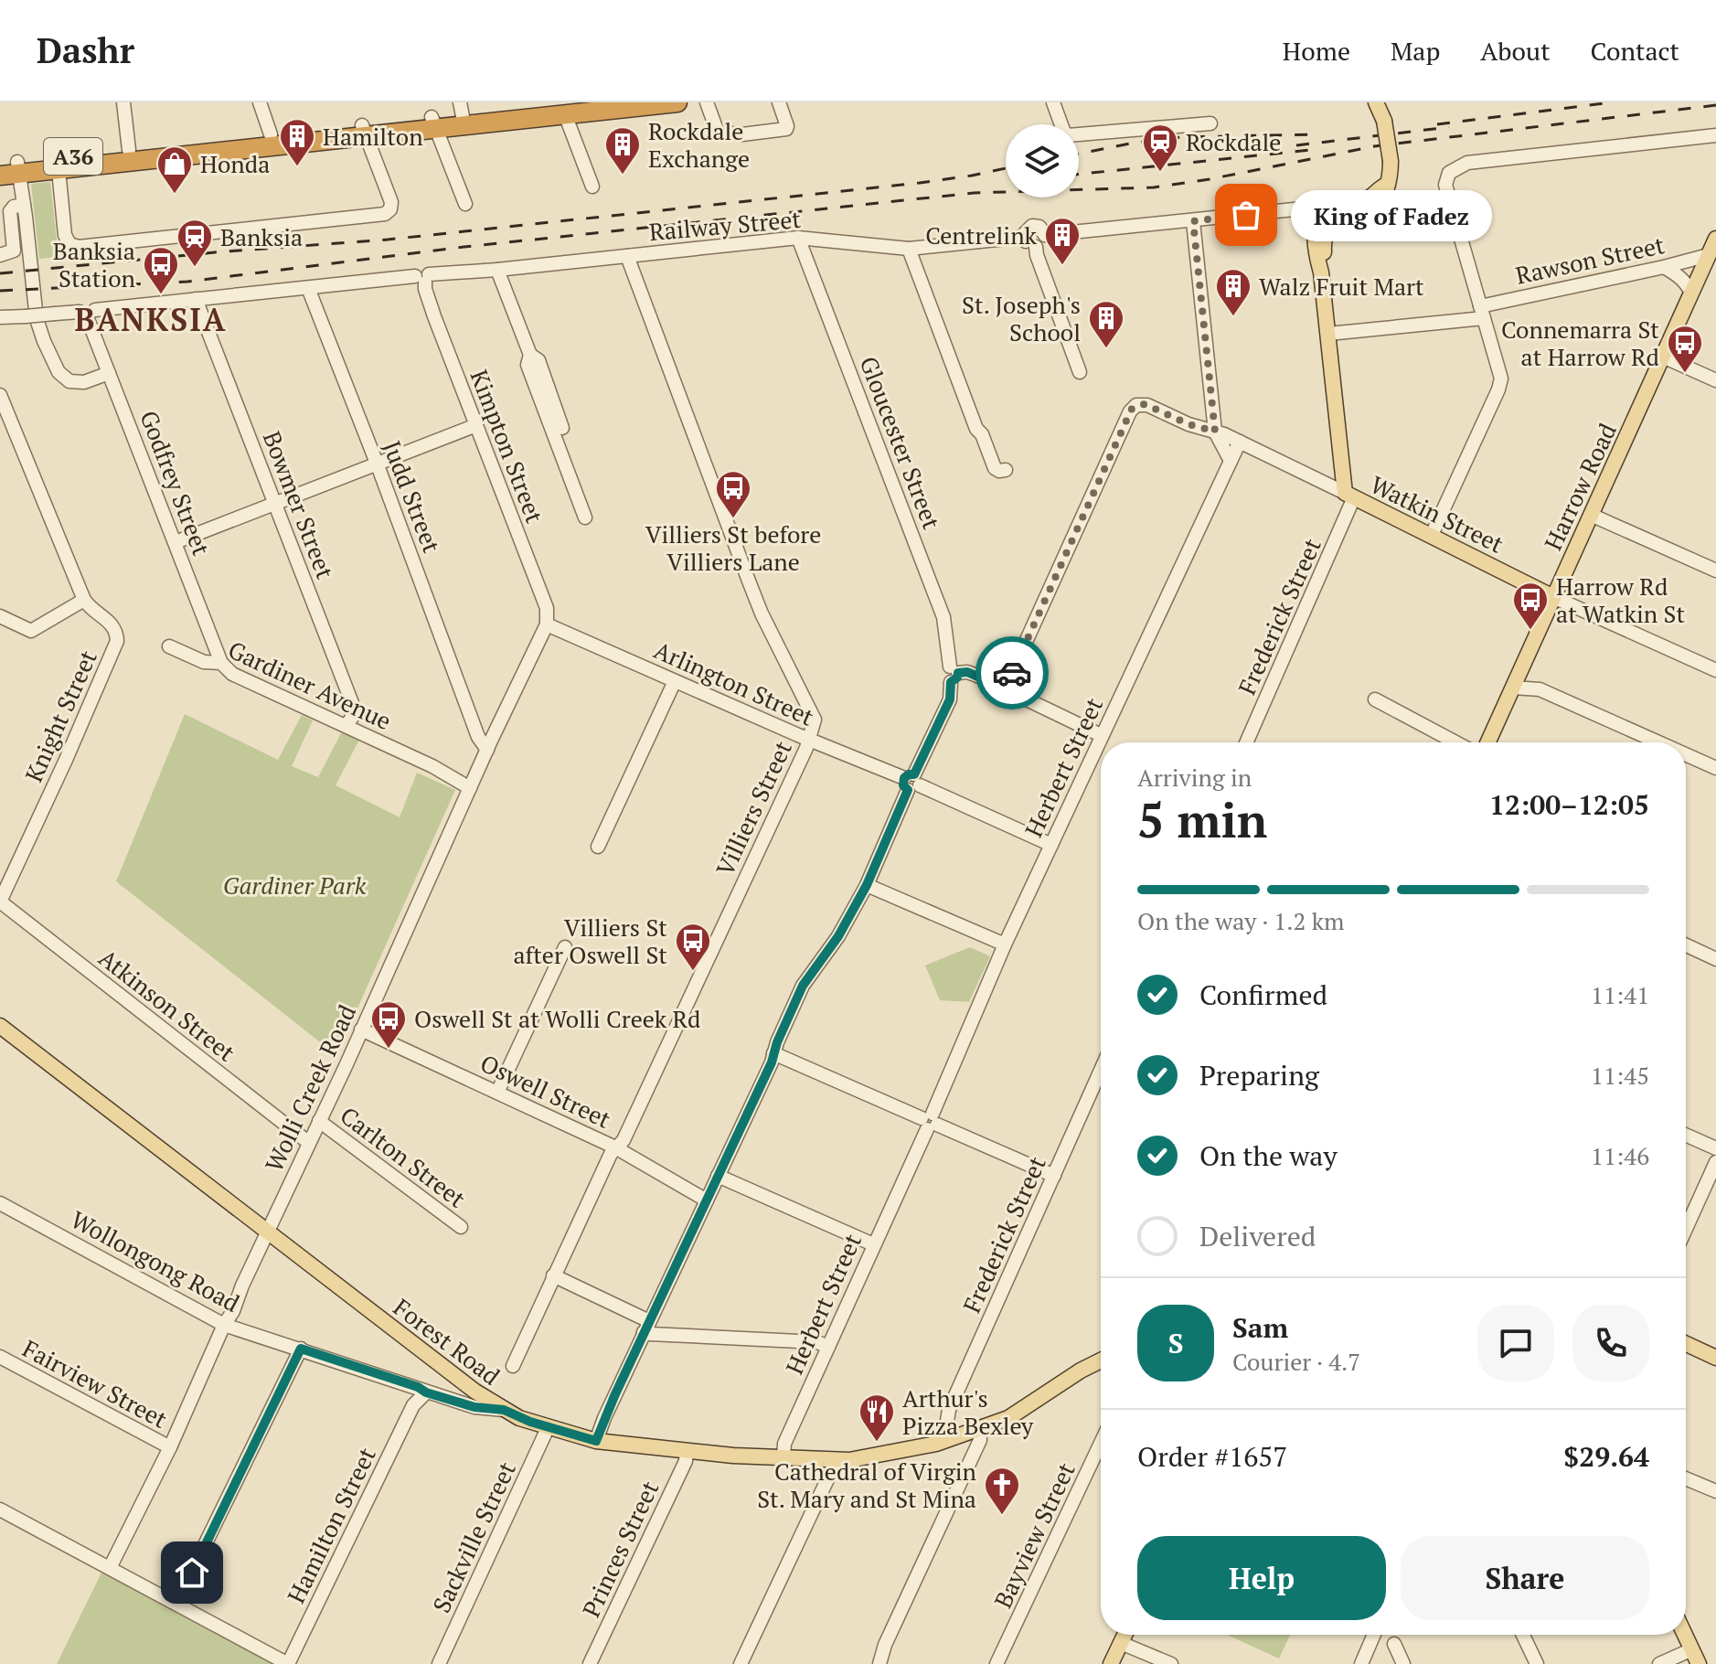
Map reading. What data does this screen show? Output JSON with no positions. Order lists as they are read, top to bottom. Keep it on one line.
{"streets":{"highway":["A36"],"main road":["Harrow Road","Watkin Street","Frederick Street","Forest Road"],"street":["Railway Street","Rawson Street","Gloucester Street","Kimpton Street","Godfrey Street","Judd Street","Bowmer Street","Arlington Street","Gardiner Avenue","Knight Street","Herbert Street","Villiers Street","Atkinson Street","Wolli Creek Road","Oswell Street","Carlton Street","Wollongong Road","Fairview Street","Hamilton Street","Bayview Street","Sackville Street","Princes Street"]},"crossings":[["Railway Street","Gloucester Street"],["Railway Street","Kimpton Street"],["Railway Street","Godfrey Street"],["Railway Street","Judd Street"],["Railway Street","Bowmer Street"],["Railway Street","Villiers Street"],["Rawson Street","Harrow Road"],["Rawson Street","Frederick Street"],["Kimpton Street","Arlington Street"],["Kimpton Street","Wolli Creek Road"],["Godfrey Street","Gardiner Avenue"],["Harrow Road","Watkin Street"],["Judd Street","Wolli Creek Road"],["Bowmer Street","Gardiner Avenue"],["Watkin Street","Frederick Street"],["Watkin Street","Herbert Street"],["Frederick Street","Forest Road"],["Arlington Street","Herbert Street"],["Arlington Street","Villiers Street"],["Arlington Street","Wolli Creek Road"],["Gardiner Avenue","Wolli Creek Road"],["Knight Street","Atkinson Street"],["Herbert Street","Forest Road"],["Villiers Street","Oswell Street"],["Atkinson Street","Wolli Creek Road"],["Wolli Creek Road","Oswell Street"],["Wolli Creek Road","Carlton Street"],["Wolli Creek Road","Wollongong Road"],["Wolli Creek Road","Forest Road"],["Wolli Creek Road","Fairview Street"],["Wollongong Road","Forest Road"],["Wollongong Road","Hamilton Street"],["Forest Road","Sackville Street"],["Forest Road","Princes Street"]],"districts":["BANKSIA"],"parks":["Gardiner Park"],"places":{"building":["Hamilton","Rockdale Exchange","Centrelink","Walz Fruit Mart","St. Joseph's School"],"station":["Rockdale","Banksia"],"shop":["Honda"],"other":["King of Fadez"],"bus stop":["Banksia Station","Connemarra St at Harrow Rd","Villiers St before Villiers Lane","Harrow Rd at Watkin St","Villiers St after Oswell St","Oswell St at Wolli Creek Rd"],"restaurant":["Arthur's Pizza Bexley"],"church":["Cathedral of Virgin St. Mary and St Mina"]},"page":{"header":"Dashr","nav":["Home","Map","About","Contact"],"bubble":"King of Fadez","heading":["5 min","Arriving in","12:00–12:05"],"panel":["Sam","Courier · 4.7","Order #1657","$29.64"],"bar":"On the way · 1.2 km","list":[["Confirmed","11:41"],["Preparing","11:45"],["On the way","11:46"],"Delivered"],"round":"S","buttons":["Help","Share"]}}
